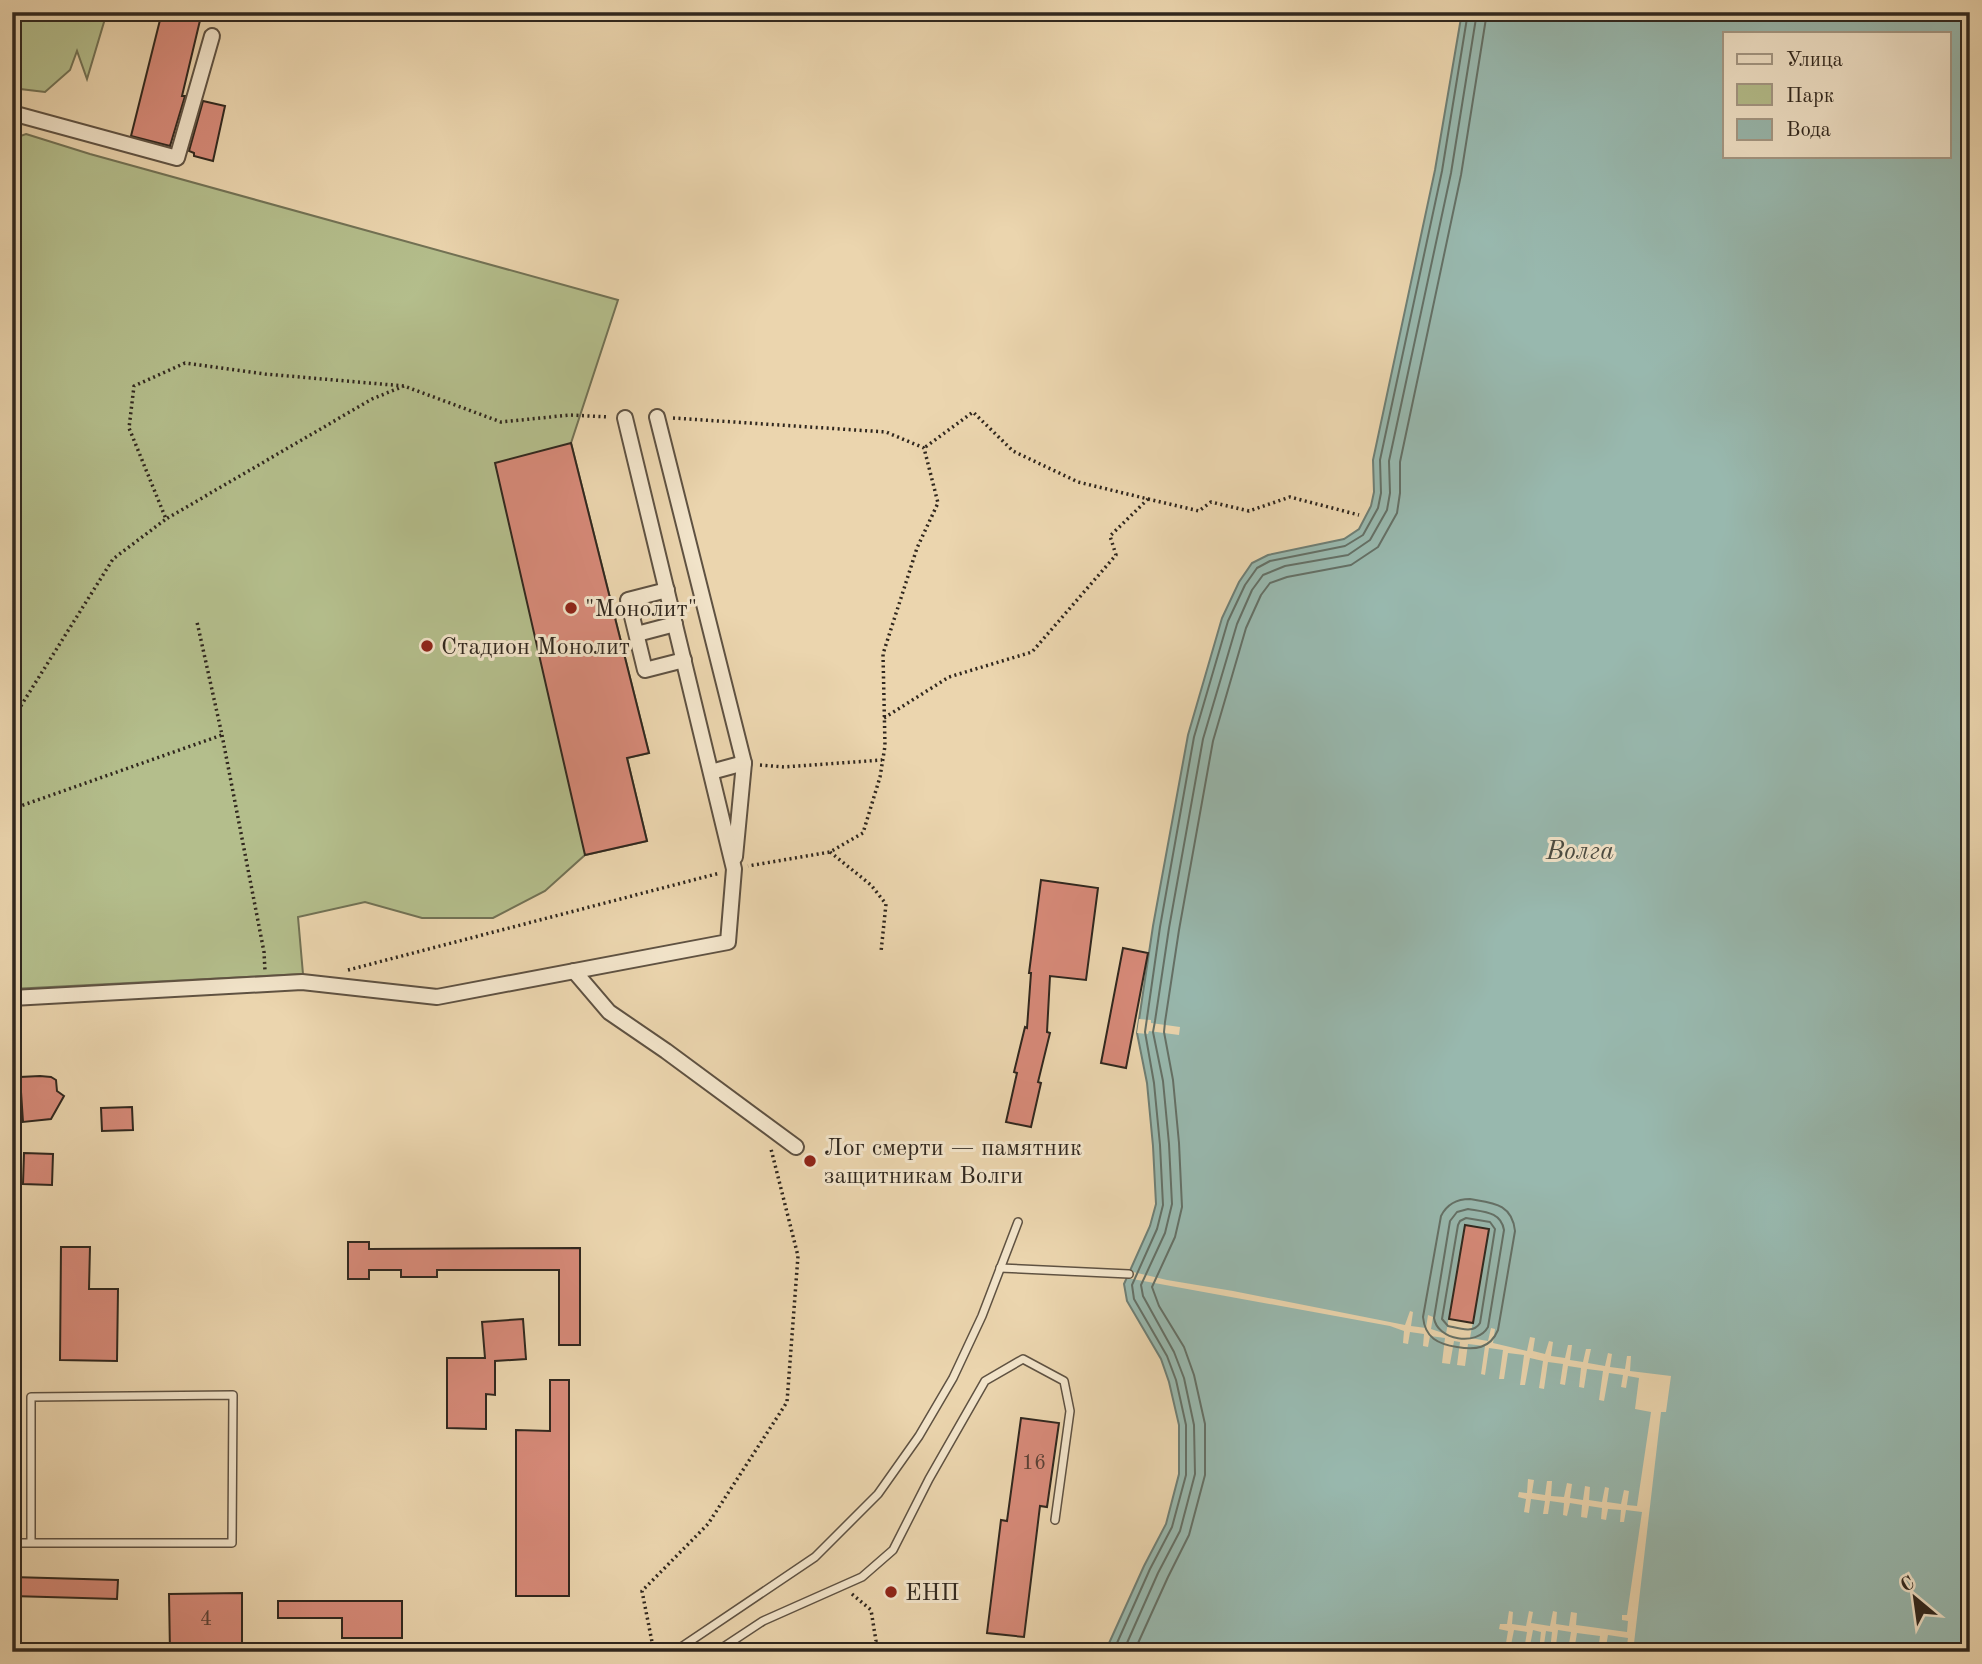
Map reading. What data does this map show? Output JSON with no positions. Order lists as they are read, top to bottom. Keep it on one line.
{"water":["Волга"],"places":["\"Монолит\"","Стадион Монолит","Лог смерти — памятник защитникам Волги","ЕНП"],"house_numbers":["16","4"],"legend":["Улица","Парк","Вода"],"north":"top left"}
